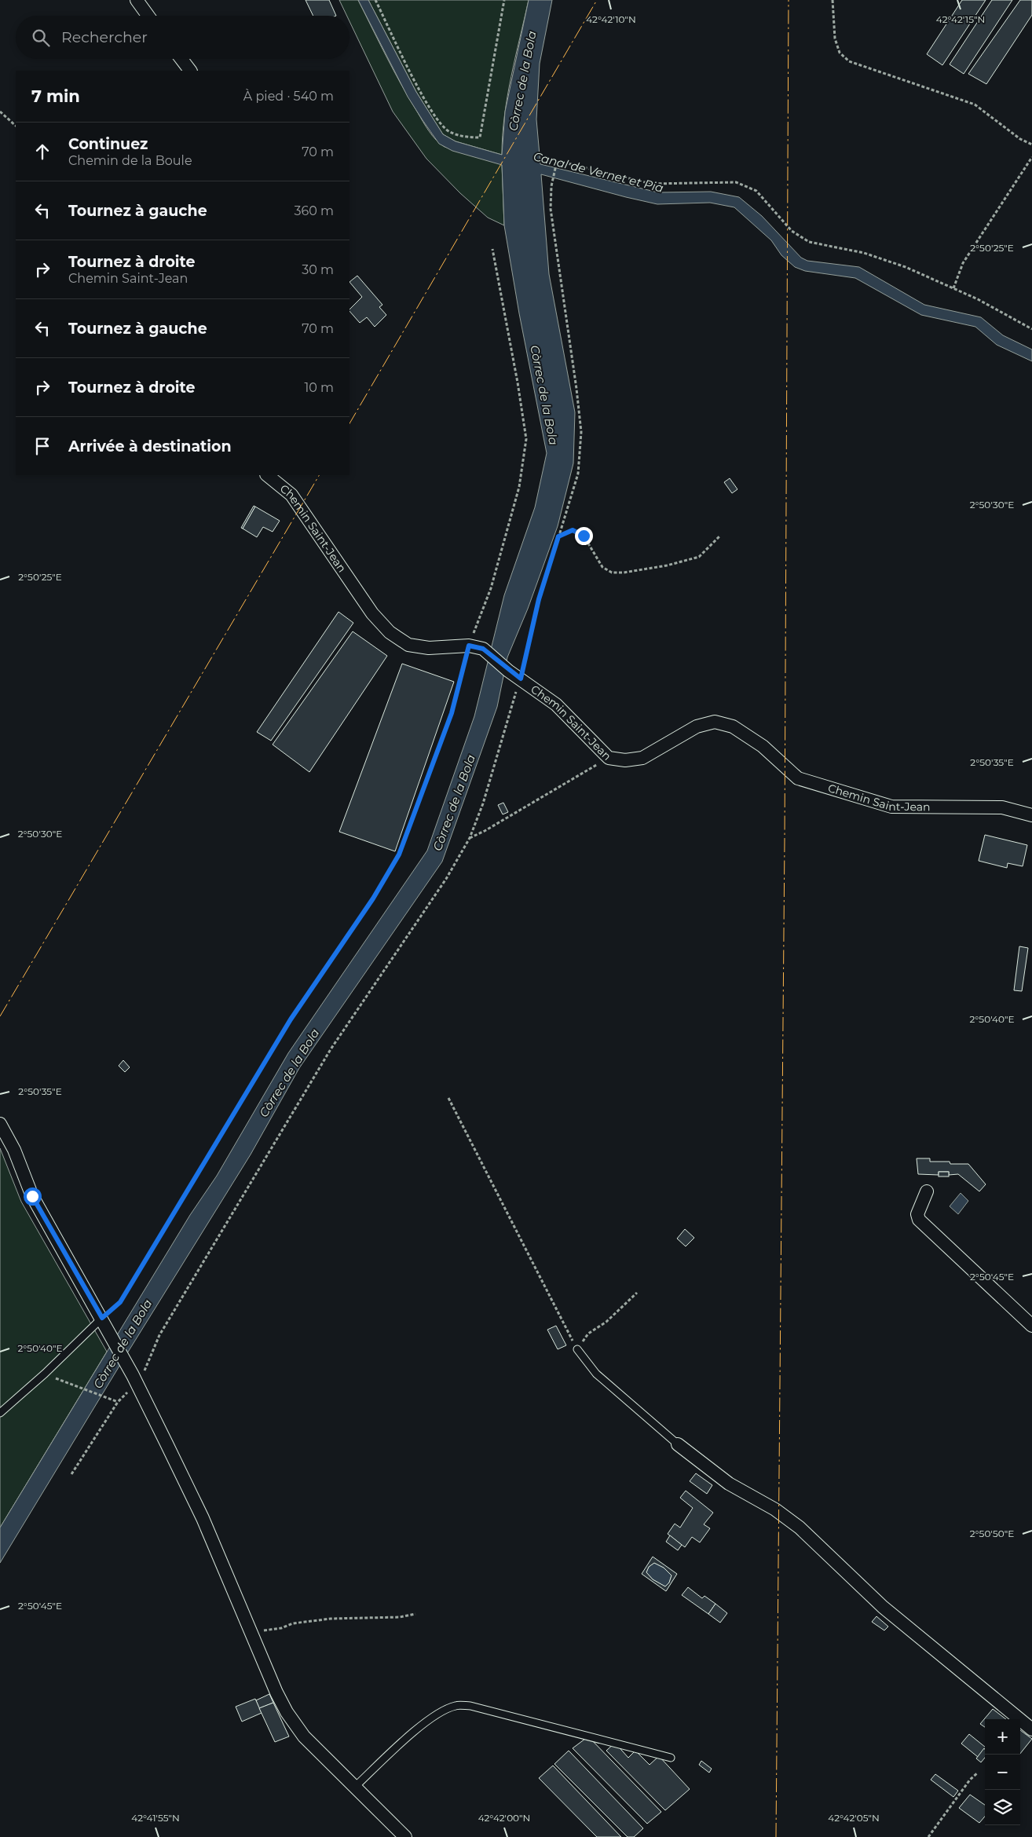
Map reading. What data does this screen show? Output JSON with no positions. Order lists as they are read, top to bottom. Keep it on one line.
{"streets":{"street":["Chemin Saint-Jean"]},"water":["Còrrec de la Bola","Canal de Vernet et Pia"],"page":{"search":"Rechercher","heading":["7 min","À pied · 540 m"],"list":[["Continuez","Chemin de la Boule","70 m"],["Tournez à gauche","360 m"],["Tournez à droite","Chemin Saint-Jean","30 m"],["Tournez à gauche","70 m"],["Tournez à droite","10 m"],"Arrivée à destination"],"map_buttons":["+","−"]},"coordinates":["42°42'10\"N","42°42'15\"N","2°50'25\"E","2°50'30\"E","2°50'35\"E","2°50'40\"E","2°50'45\"E","2°50'50\"E","42°41'55\"N","42°42'00\"N","42°42'05\"N"]}
